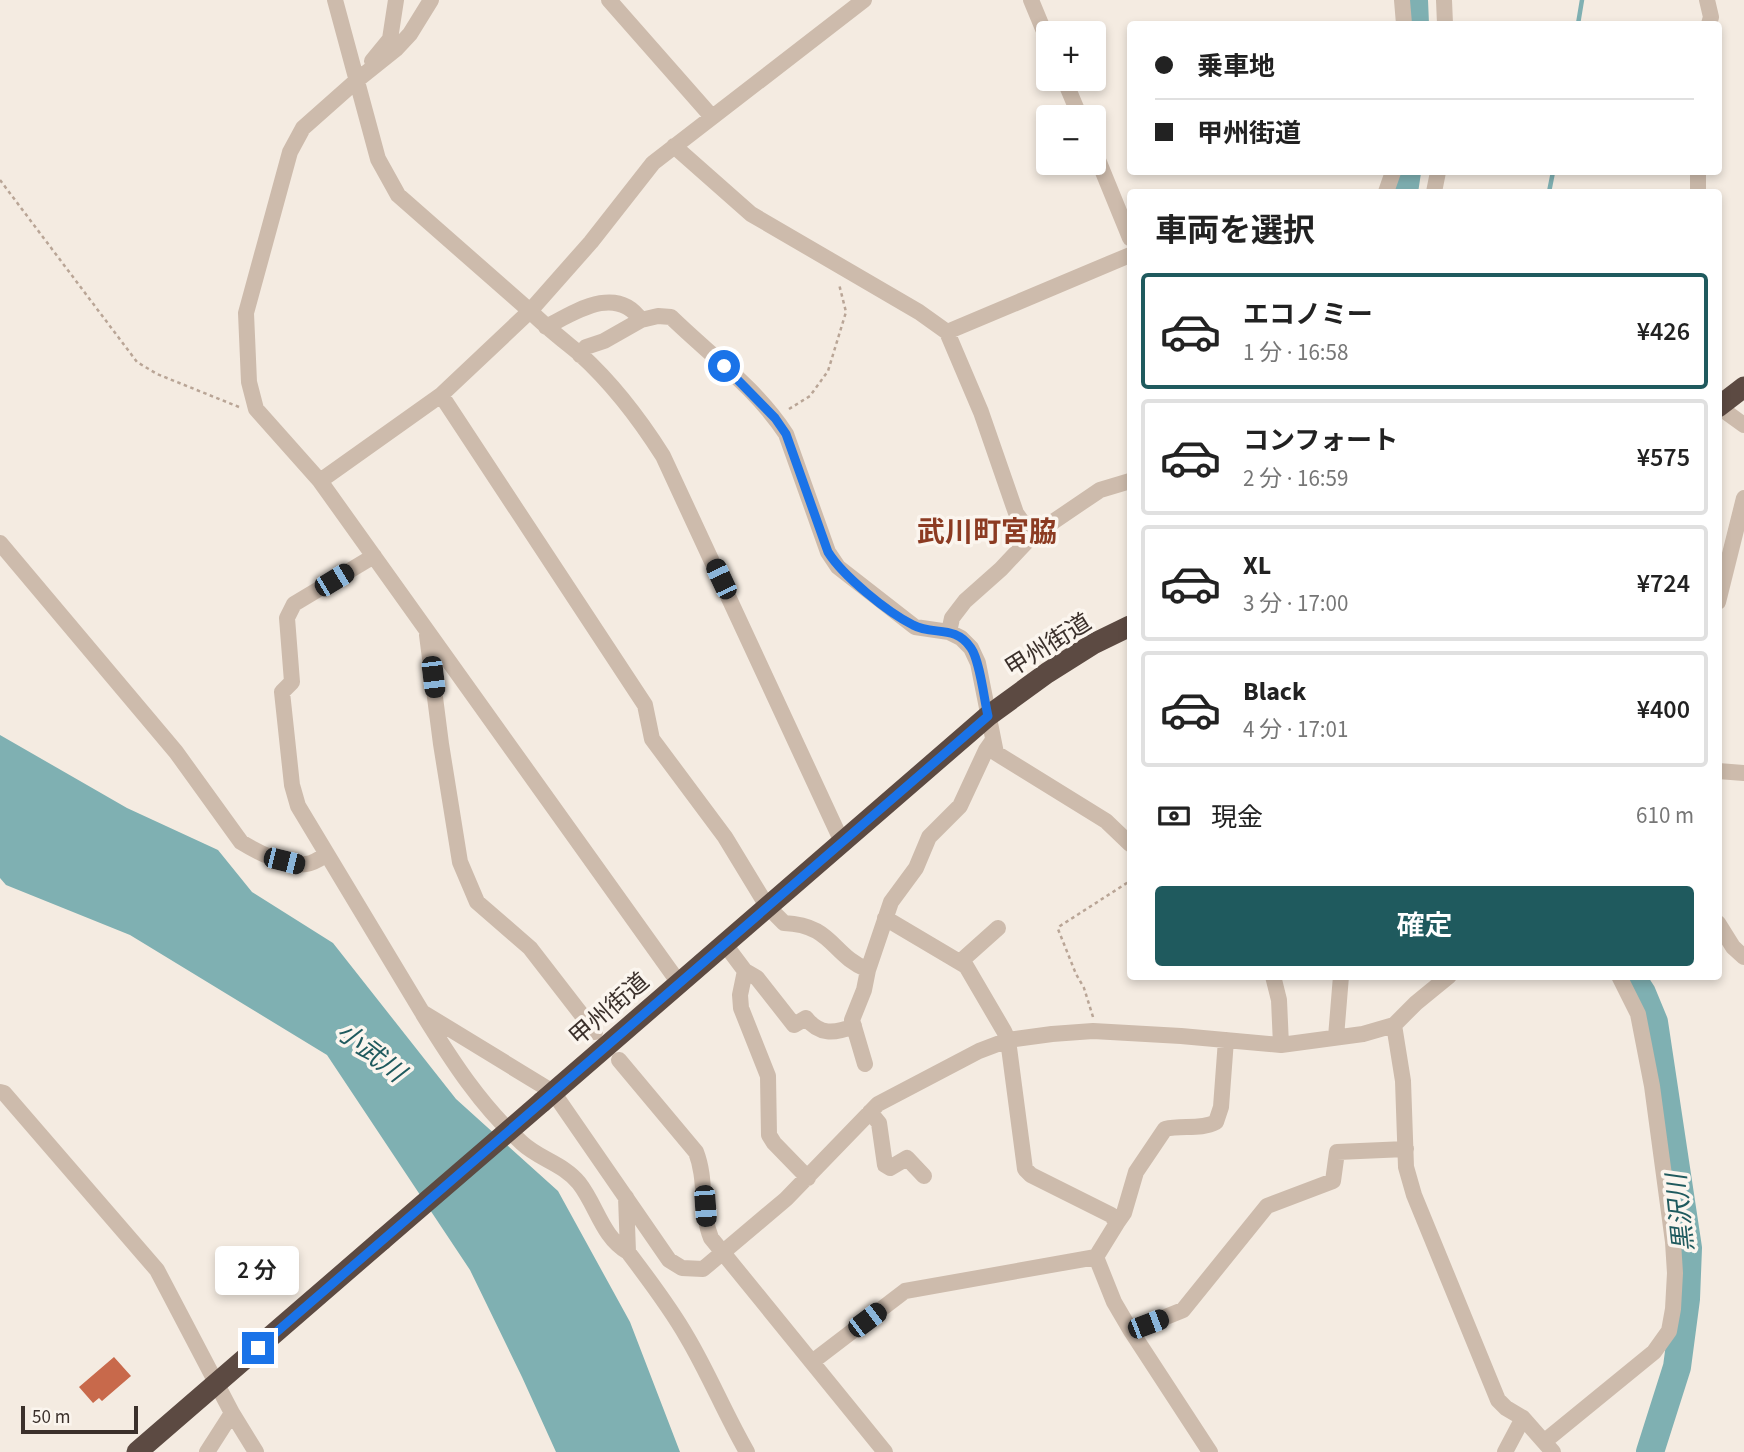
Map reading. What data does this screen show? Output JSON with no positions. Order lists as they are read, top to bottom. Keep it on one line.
{"streets":{"highway":["甲州街道"]},"districts":["武川町宮脇"],"water":["小武川","黒沢川"],"scale_bar":"50 m","page":{"map_buttons":["+","−"],"banner":["乗車地","甲州街道"],"heading":"車両を選択","list":[{"name":"エコノミー","note":"1 分 · 16:58","value":"¥426"},{"name":"コンフォート","note":"2 分 · 16:59","value":"¥575"},{"name":"XL","note":"3 分 · 17:00","value":"¥724"},{"name":"Black","note":"4 分 · 17:01","value":"¥400"}],"pay":["現金","610 m"],"buttons":"確定","bubble":"2 分","scale":"50 m"}}
